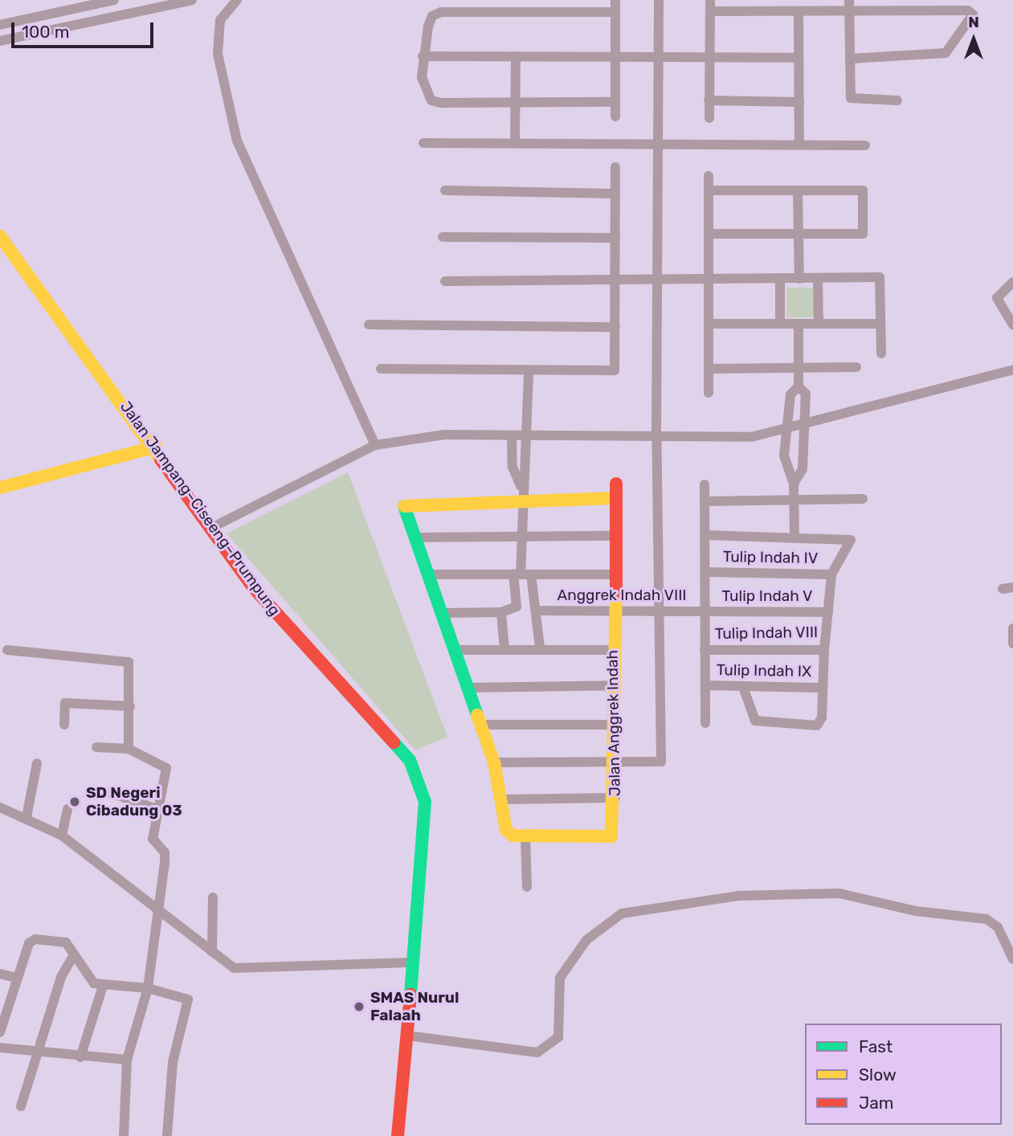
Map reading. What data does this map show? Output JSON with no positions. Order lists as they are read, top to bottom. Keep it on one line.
{"streets":{"street":["Jalan Jampang–Ciseeng–Prumpung","Tulip Indah IV","Anggrek Indah VIII","Tulip Indah V","Tulip Indah VIII","Tulip Indah IX","Jalan Anggrek Indah"]},"crossings":[["Tulip Indah IV","Tulip Indah VIII"],["Anggrek Indah VIII","Tulip Indah V"],["Anggrek Indah VIII","Jalan Anggrek Indah"],["Tulip Indah V","Tulip Indah VIII"]],"places":["SD Negeri Cibadung 03","SMAS Nurul Falaah"],"legend":["Fast","Slow","Jam"],"scale_bar":"100 m","north":"top"}
